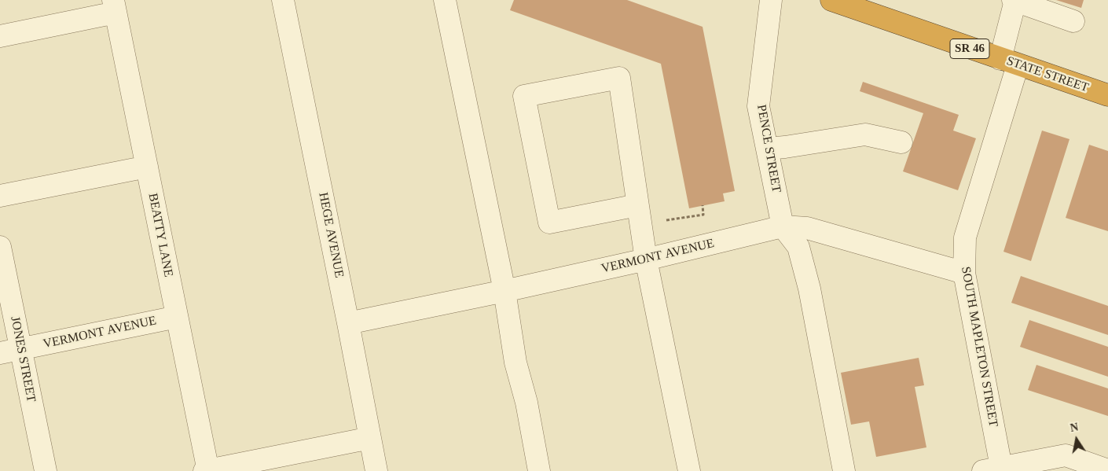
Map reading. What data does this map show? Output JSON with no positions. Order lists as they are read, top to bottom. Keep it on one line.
{"streets":{"highway":["SR 46","STATE STREET"],"street":["PENCE STREET","BEATTY LANE","HEGE AVENUE","VERMONT AVENUE","SOUTH MAPLETON STREET","JONES STREET"]},"crossings":[["STATE STREET","SOUTH MAPLETON STREET"],["PENCE STREET","VERMONT AVENUE"],["BEATTY LANE","VERMONT AVENUE"],["HEGE AVENUE","VERMONT AVENUE"],["VERMONT AVENUE","SOUTH MAPLETON STREET"],["VERMONT AVENUE","JONES STREET"]],"north":"top"}
